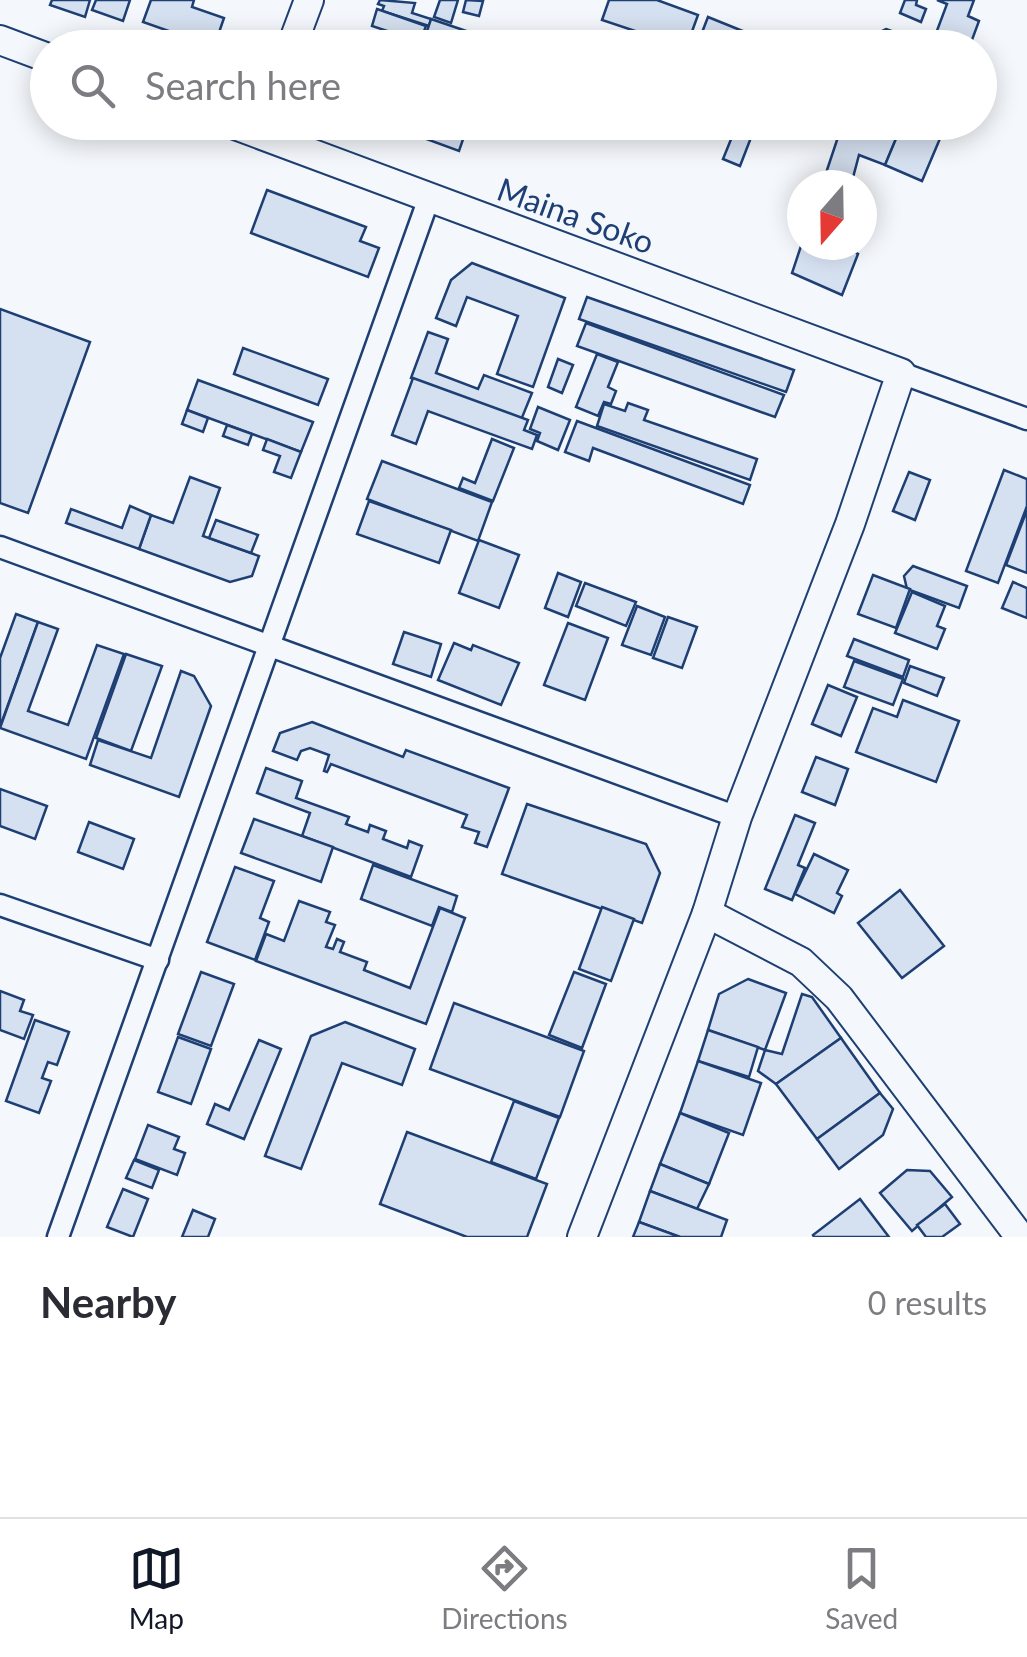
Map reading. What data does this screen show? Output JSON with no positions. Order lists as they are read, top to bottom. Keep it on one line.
{"streets":{"street":["Maina Soko"]},"north":"bottom","page":{"search":"Search here","heading":["Nearby","0 results"],"nav":["Map","Directions","Saved"]}}
